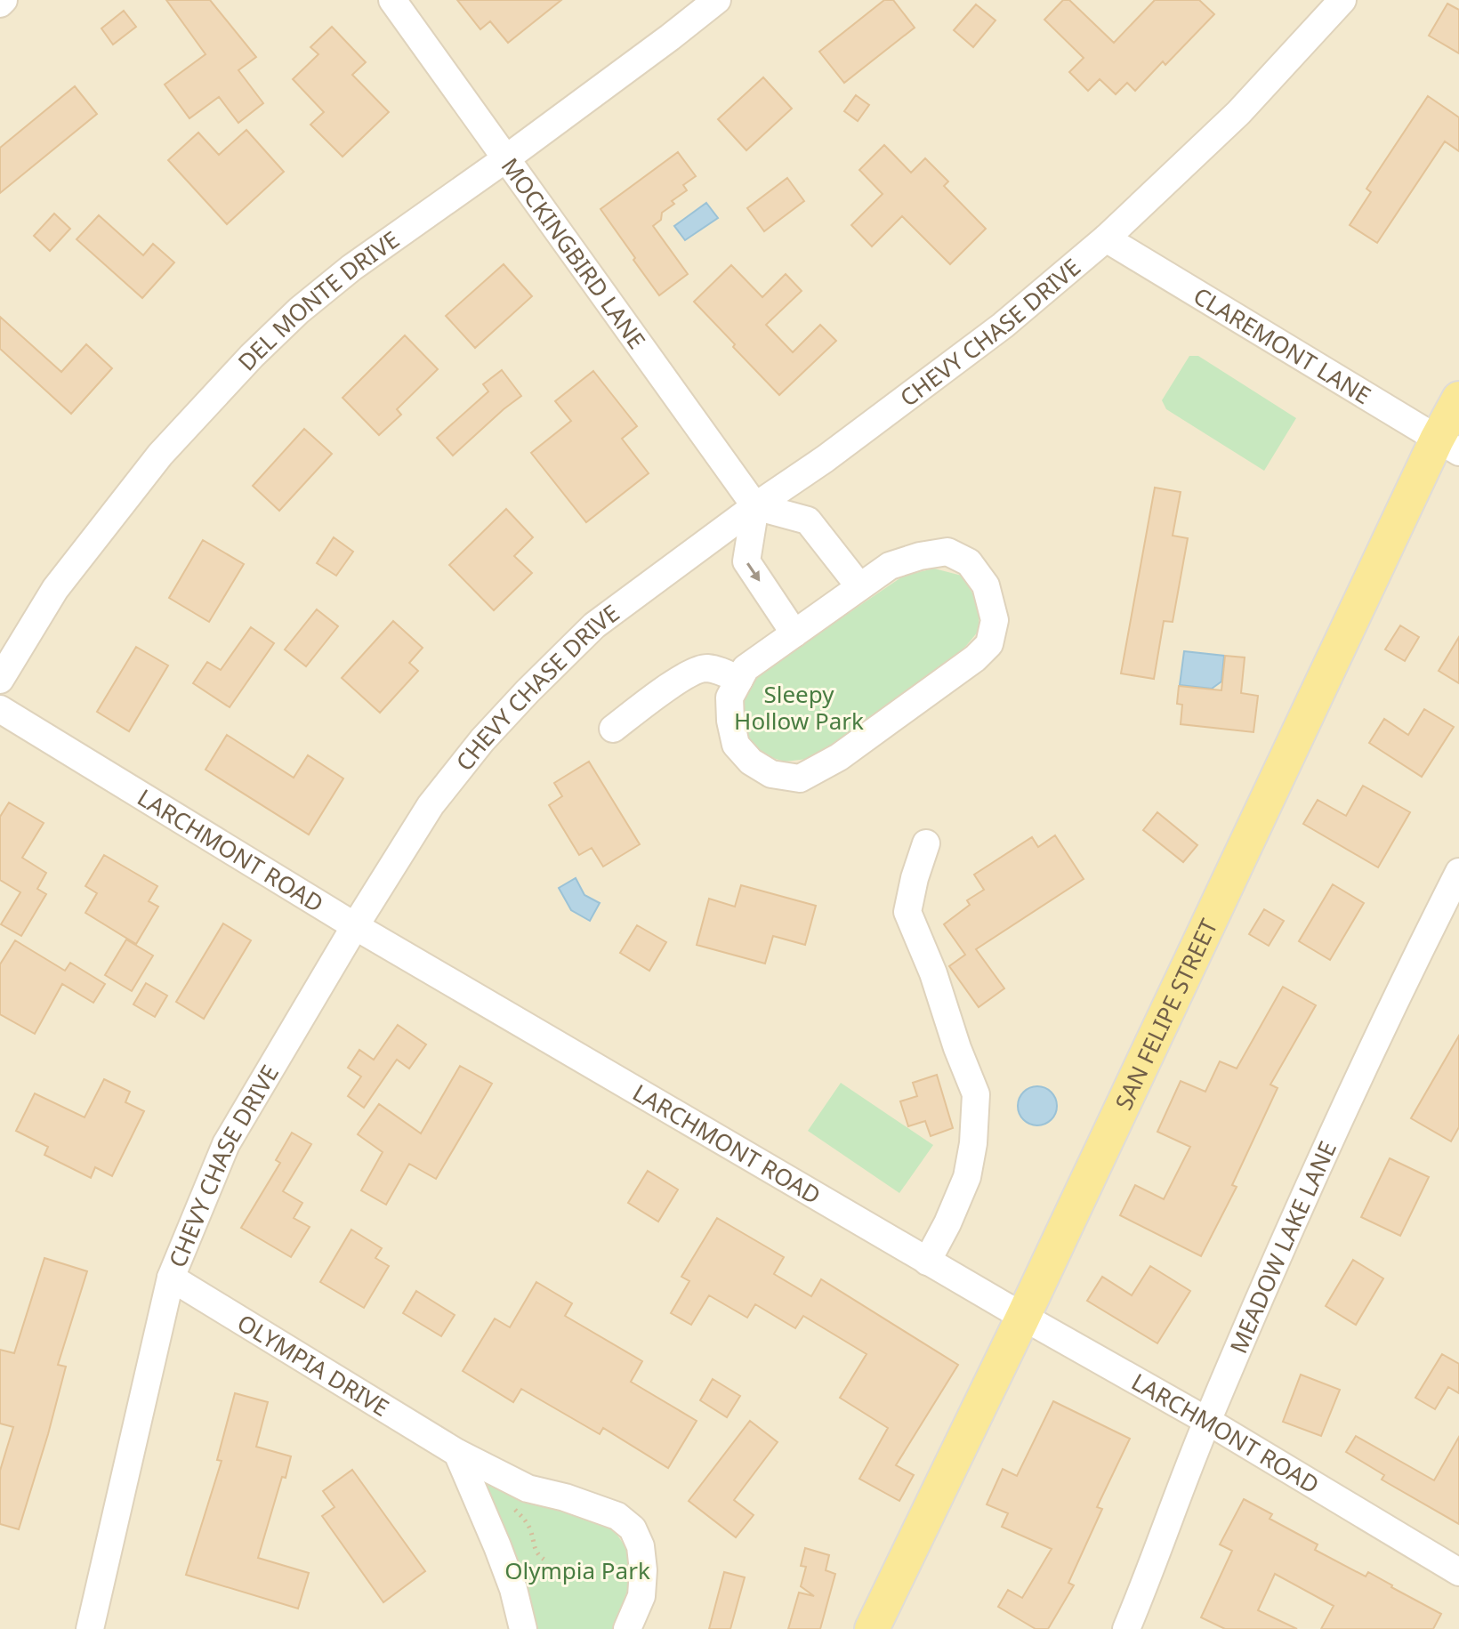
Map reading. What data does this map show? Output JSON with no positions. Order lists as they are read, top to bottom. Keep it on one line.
{"streets":{"main road":["SAN FELIPE STREET"],"street":["MOCKINGBIRD LANE","DEL MONTE DRIVE","CHEVY CHASE DRIVE","CLAREMONT LANE","LARCHMONT ROAD","MEADOW LAKE LANE","OLYMPIA DRIVE"]},"crossings":[["MOCKINGBIRD LANE","DEL MONTE DRIVE"],["MOCKINGBIRD LANE","CHEVY CHASE DRIVE"],["CHEVY CHASE DRIVE","CLAREMONT LANE"],["CHEVY CHASE DRIVE","LARCHMONT ROAD"],["CHEVY CHASE DRIVE","OLYMPIA DRIVE"],["CLAREMONT LANE","SAN FELIPE STREET"],["LARCHMONT ROAD","SAN FELIPE STREET"],["LARCHMONT ROAD","MEADOW LAKE LANE"]],"parks":["Sleepy Hollow Park","Olympia Park"]}
